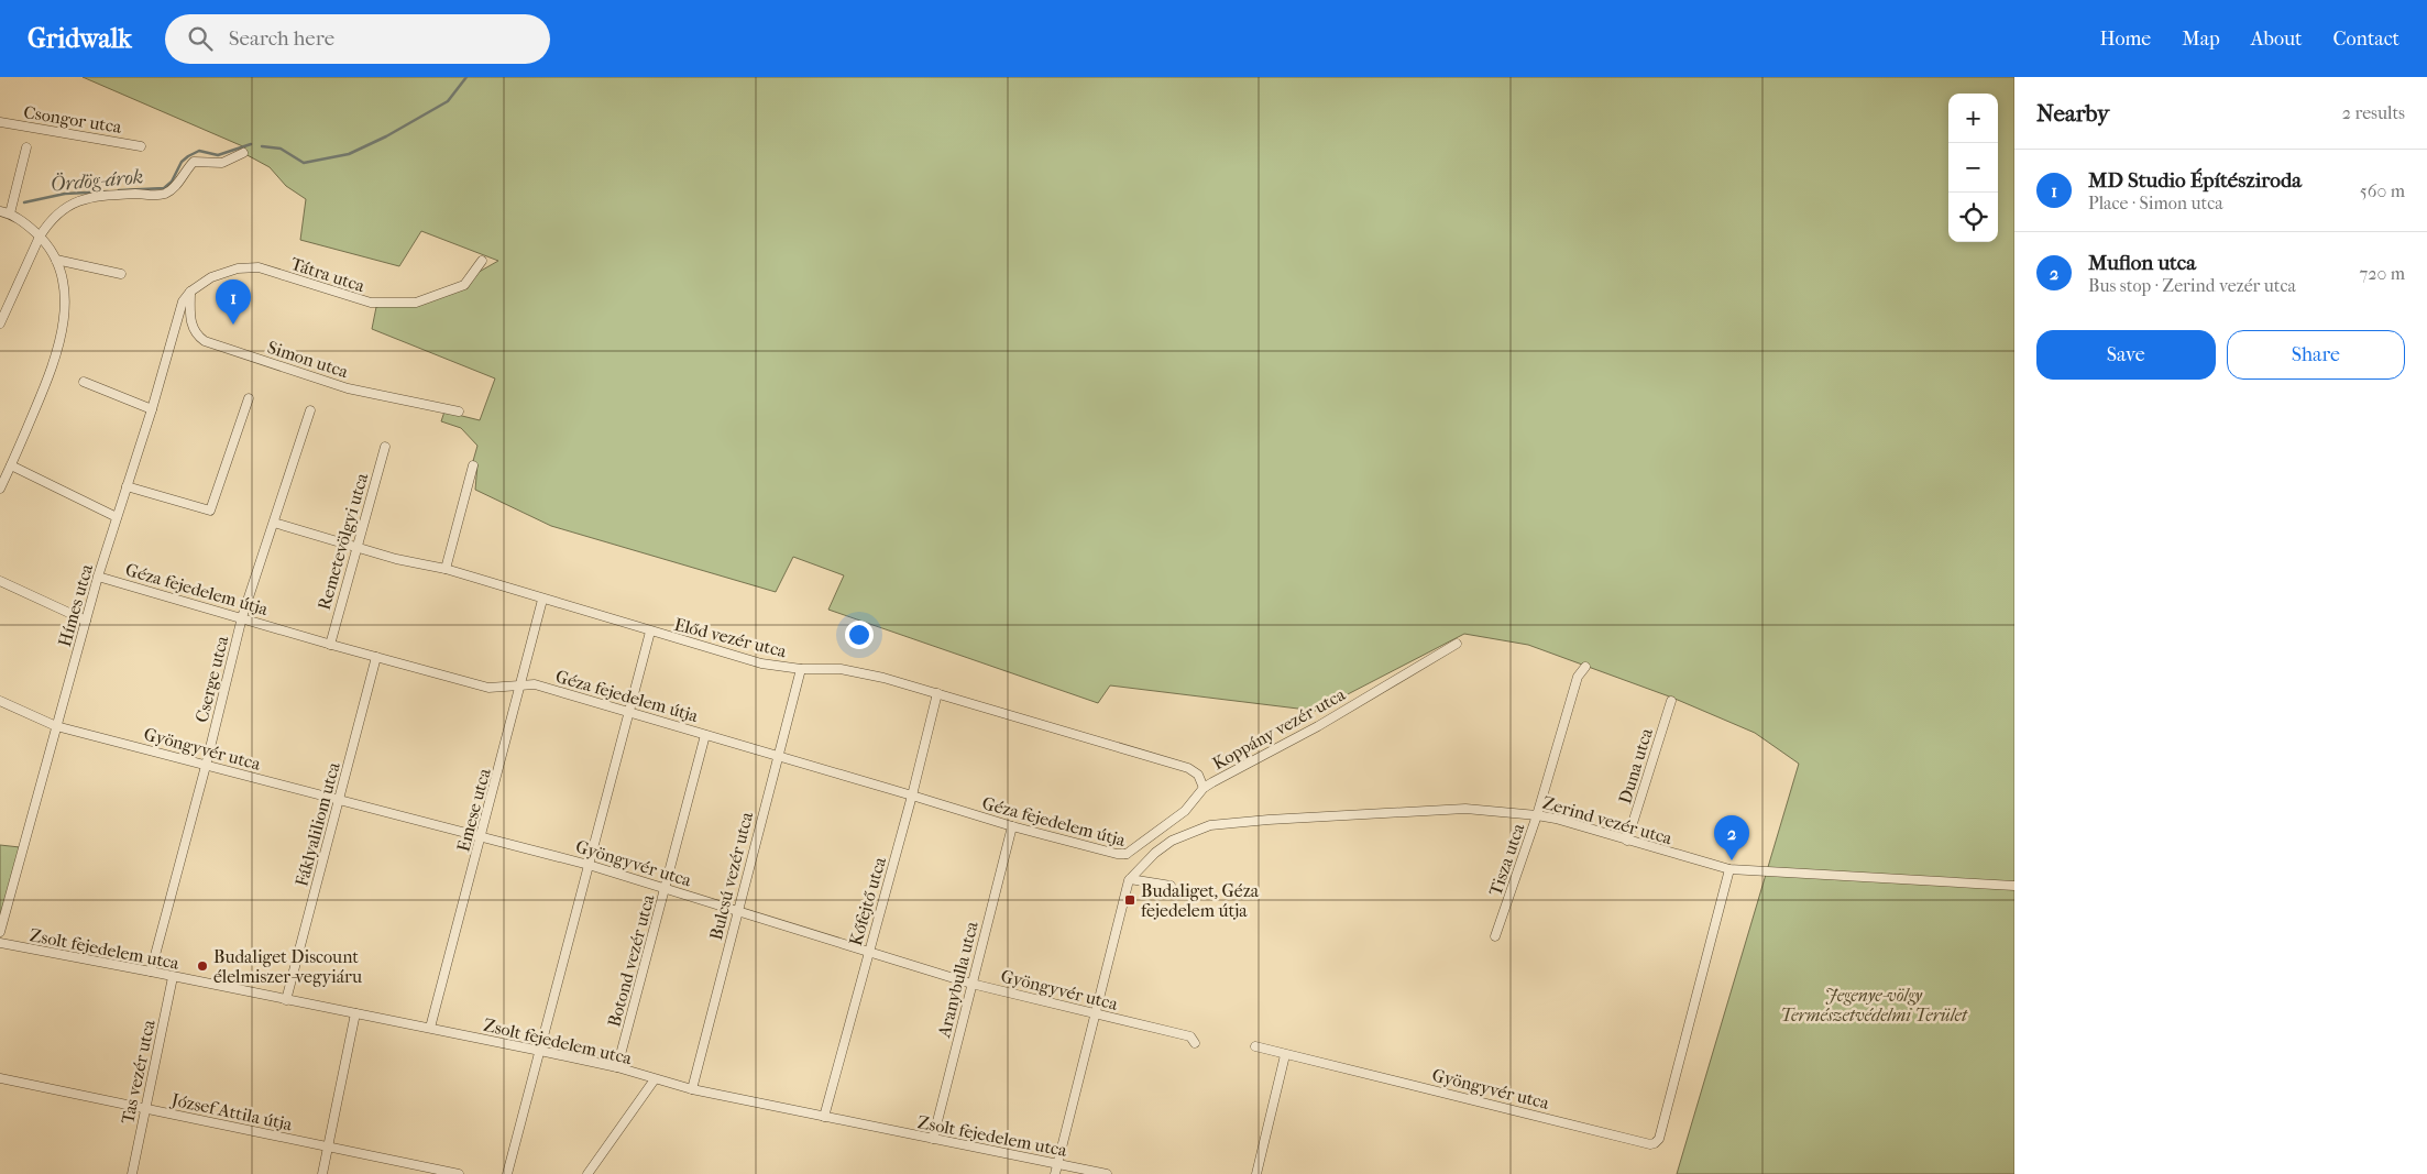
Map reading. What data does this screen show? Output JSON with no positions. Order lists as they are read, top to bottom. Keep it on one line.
{"streets":{"street":["Csongor utca","Tátra utca","Simon utca","Remetevölgyi utca","Géza fejedelem útja","Hímes utca","Előd vezér utca","Cserge utca","Koppány vezér utca","Gyöngyvér utca","Duna utca","Emese utca","Zerind vezér utca","Fáklyaliliom utca","Tisza utca","Bulcsú vezér utca","Kőfejtő utca","Zsolt fejedelem utca","Botond vezér utca","Aranybulla utca","Tas vezér utca","József Attila útja"]},"crossings":[["Tátra utca","Simon utca"],["Tátra utca","Hímes utca"],["Simon utca","Hímes utca"],["Remetevölgyi utca","Géza fejedelem útja"],["Remetevölgyi utca","Előd vezér utca"],["Géza fejedelem útja","Hímes utca"],["Géza fejedelem útja","Cserge utca"],["Géza fejedelem útja","Koppány vezér utca"],["Géza fejedelem útja","Emese utca"],["Géza fejedelem útja","Zerind vezér utca"],["Géza fejedelem útja","Fáklyaliliom utca"],["Géza fejedelem útja","Bulcsú vezér utca"],["Géza fejedelem útja","Kőfejtő utca"],["Géza fejedelem útja","Botond vezér utca"],["Géza fejedelem útja","Aranybulla utca"],["Hímes utca","Gyöngyvér utca"],["Előd vezér utca","Cserge utca"],["Előd vezér utca","Koppány vezér utca"],["Előd vezér utca","Emese utca"],["Előd vezér utca","Bulcsú vezér utca"],["Előd vezér utca","Kőfejtő utca"],["Cserge utca","Gyöngyvér utca"],["Cserge utca","Zsolt fejedelem utca"],["Gyöngyvér utca","Emese utca"],["Gyöngyvér utca","Zerind vezér utca"],["Gyöngyvér utca","Fáklyaliliom utca"],["Gyöngyvér utca","Bulcsú vezér utca"],["Gyöngyvér utca","Kőfejtő utca"],["Gyöngyvér utca","Botond vezér utca"],["Gyöngyvér utca","Aranybulla utca"],["Duna utca","Zerind vezér utca"],["Emese utca","Zsolt fejedelem utca"],["Zerind vezér utca","Tisza utca"],["Fáklyaliliom utca","Zsolt fejedelem utca"],["Bulcsú vezér utca","Zsolt fejedelem utca"],["Kőfejtő utca","Zsolt fejedelem utca"],["Zsolt fejedelem utca","Botond vezér utca"],["Zsolt fejedelem utca","Aranybulla utca"],["Zsolt fejedelem utca","Tas vezér utca"],["Tas vezér utca","József Attila útja"]],"water":["Ördög-árok"],"parks":["Jegenye-völgy Természetvédelmi Terület"],"places":{"transit":["Budaliget, Géza fejedelem útja"],"other":["Budaliget Discount élelmiszer-vegyiáru"]},"page":{"header":"Gridwalk","search":"Search here","nav":["Home","Map","About","Contact"],"heading":["Nearby","2 results"],"map_buttons":["+","−"],"list":[{"mark":"1","name":"MD Studio Építésziroda","note":"Place · Simon utca","value":"560 m"},{"mark":"2","name":"Muflon utca","note":"Bus stop · Zerind vezér utca","value":"720 m"}],"pins":["1","2"],"buttons":["Save","Share"]}}
